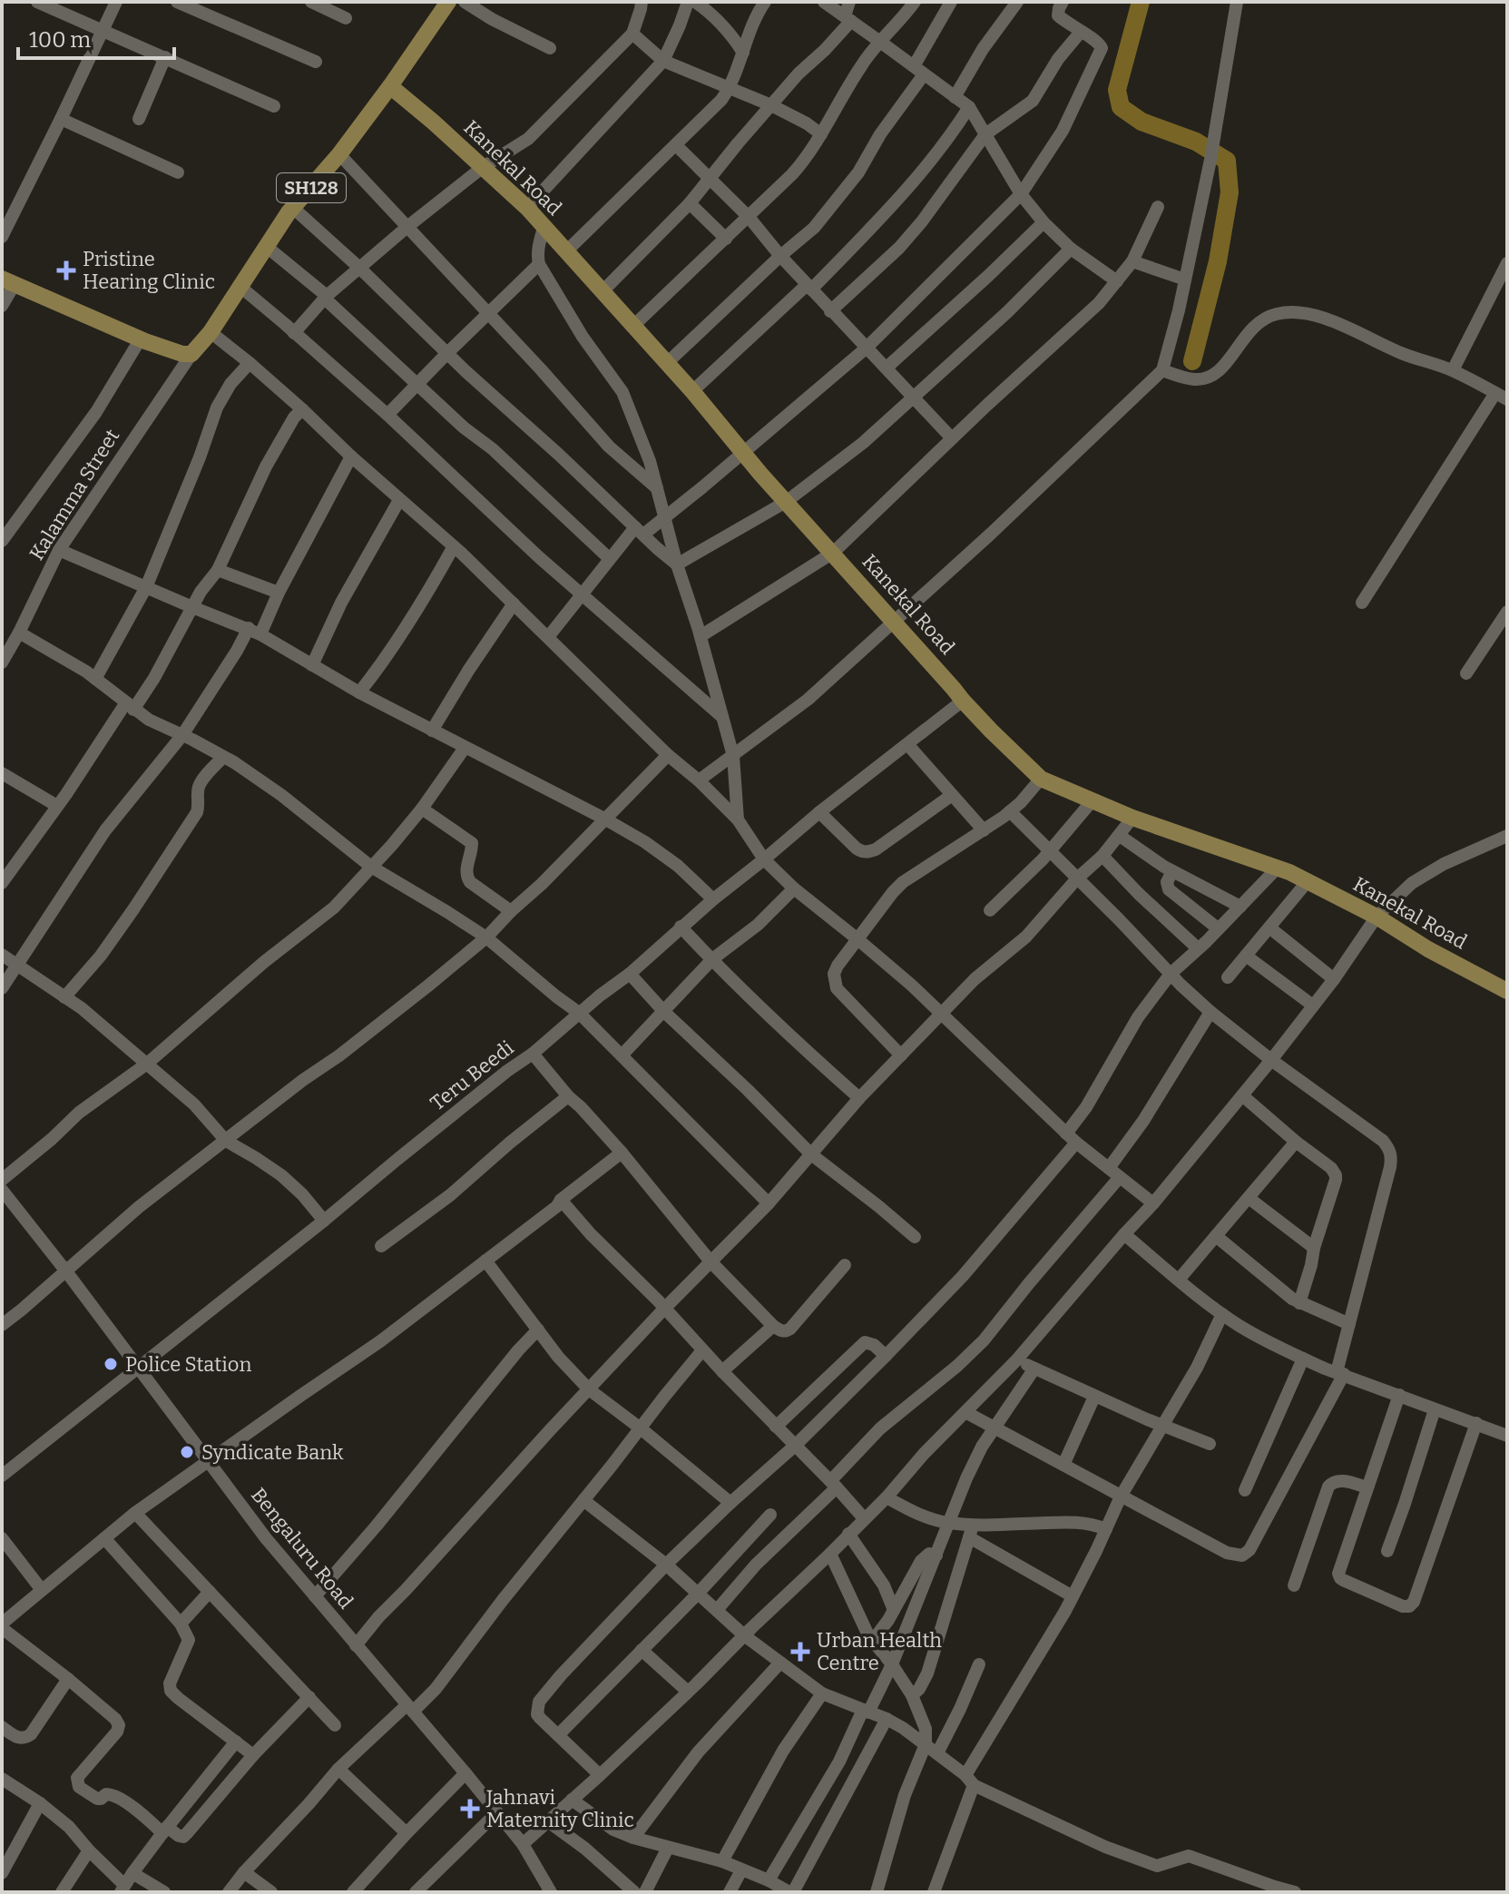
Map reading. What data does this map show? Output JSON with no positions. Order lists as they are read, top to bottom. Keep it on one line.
{"streets":{"main road":["Kanekal Road","SH128"],"street":["Kalamma Street","Teru Beedi","Bengaluru Road"]},"crossings":[["Kanekal Road","SH128"],["Kanekal Road","Teru Beedi"],["SH128","Kalamma Street"],["Teru Beedi","Bengaluru Road"]],"places":{"health":["Pristine Hearing Clinic","Urban Health Centre","Jahnavi Maternity Clinic"],"other":["Police Station","Syndicate Bank"]},"scale_bar":"100 m"}
